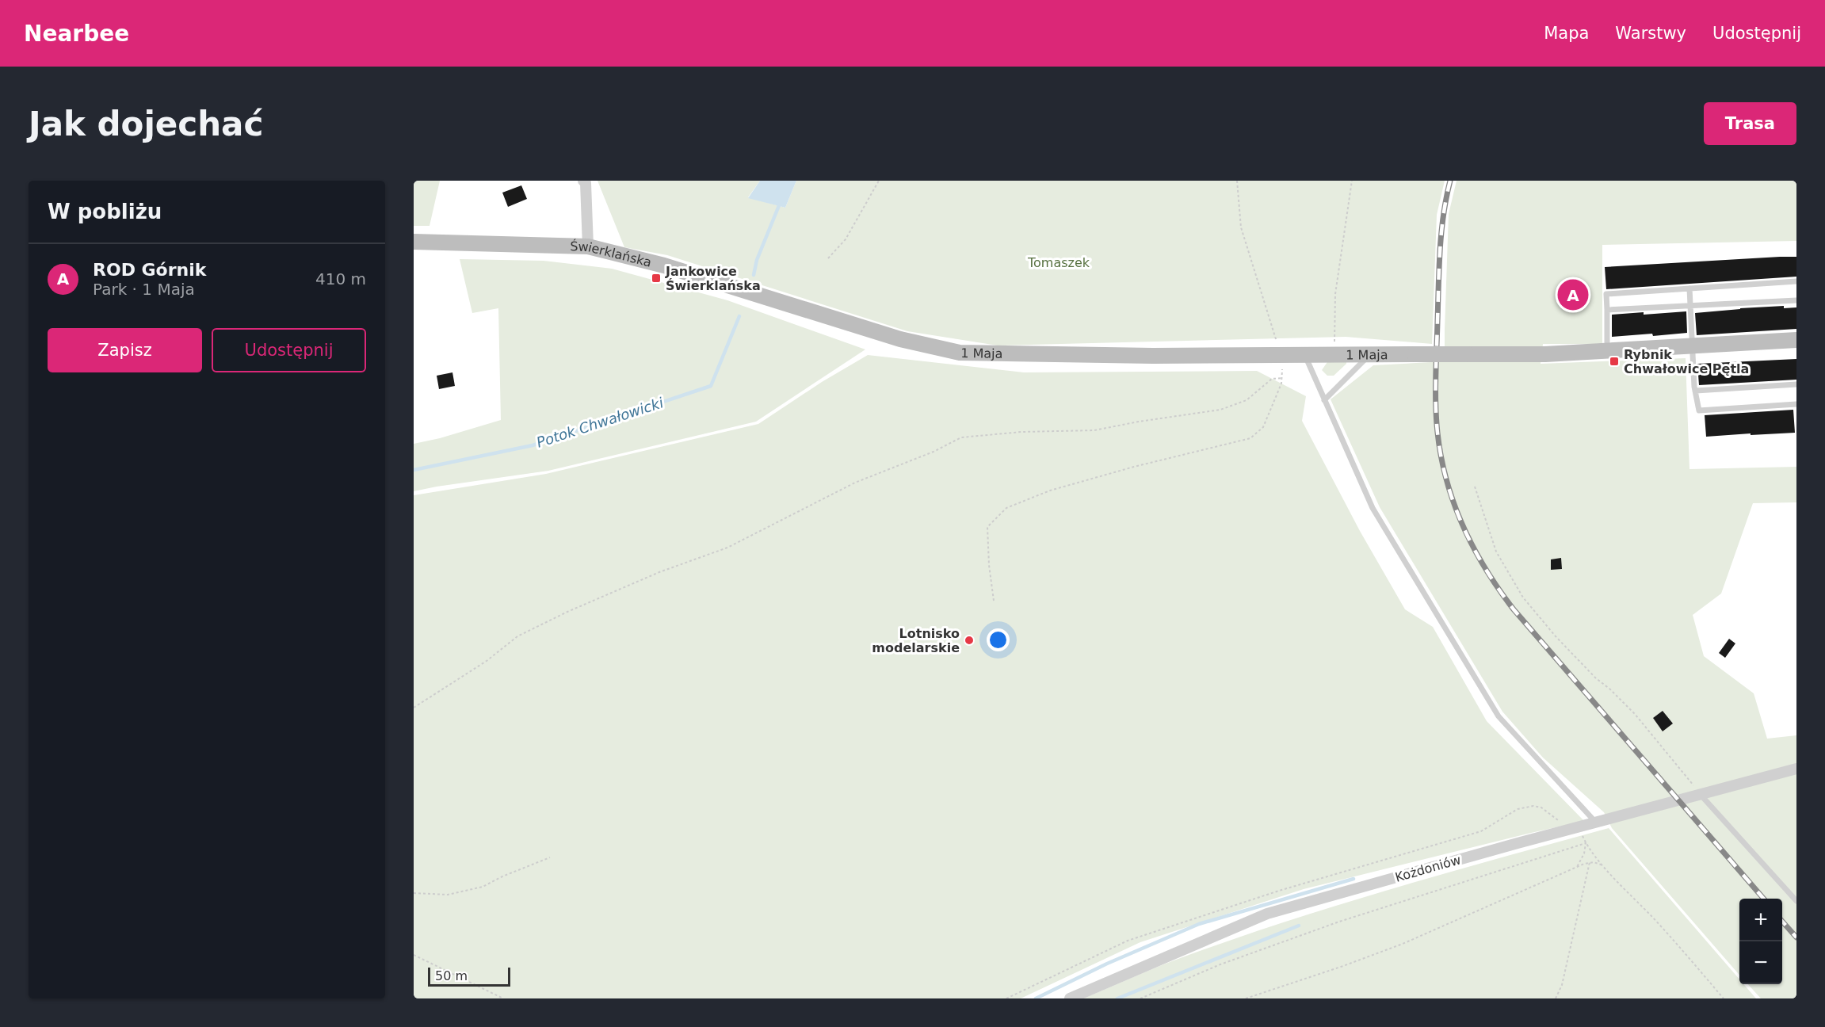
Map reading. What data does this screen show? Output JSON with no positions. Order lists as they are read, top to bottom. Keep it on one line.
{"streets":{"main road":["Świerklańska","1 Maja"],"street":["Kożdoniów"]},"crossings":[["Świerklańska","1 Maja"]],"water":["Potok Chwałowicki"],"parks":["Tomaszek"],"places":{"transit":["Jankowice Świerklańska","Rybnik Chwałowice Pętla"],"other":["Lotnisko modelarskie"]},"scale_bar":"50 m","page":{"header":"Nearbee","nav":["Mapa","Warstwy","Udostępnij"],"buttons":["Trasa",["Zapisz","Udostępnij"]],"title":"Jak dojechać","heading":"W pobliżu","list":[{"mark":"A","name":"ROD Górnik","note":"Park · 1 Maja","value":"410 m"}],"pins":"A","map_buttons":["+","−"],"scale":"50 m"}}
